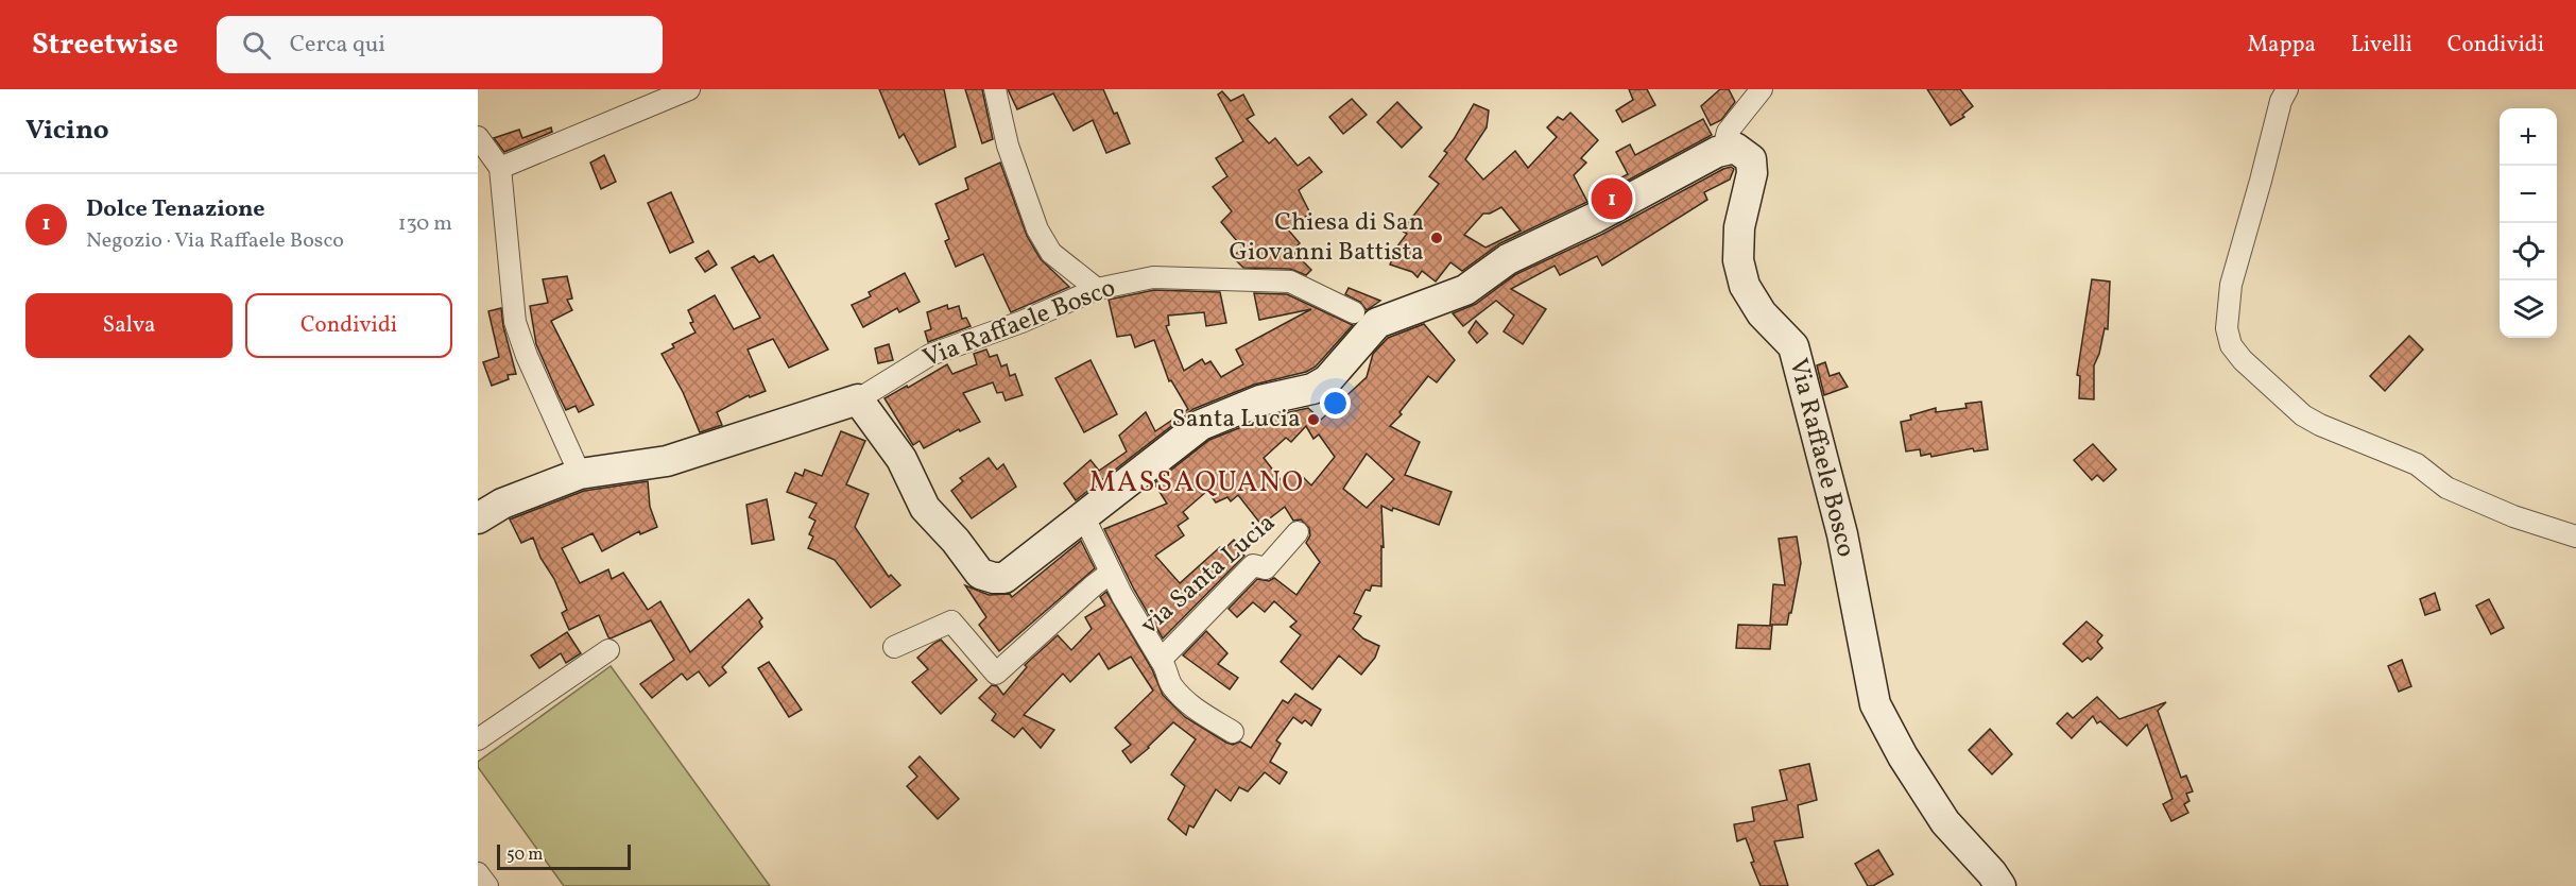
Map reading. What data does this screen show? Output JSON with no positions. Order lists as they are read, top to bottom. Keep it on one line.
{"streets":{"street":["Via Raffaele Bosco","via Santa Lucia"]},"districts":["MASSAQUANO"],"places":["Chiesa di San Giovanni Battista","Santa Lucia"],"scale_bar":"50 m","page":{"header":"Streetwise","search":"Cerca qui","nav":["Mappa","Livelli","Condividi"],"heading":"Vicino","map_buttons":["+","−"],"list":[{"mark":"1","name":"Dolce Tenazione","note":"Negozio · Via Raffaele Bosco","value":"130 m"}],"pins":"1","buttons":["Salva","Condividi"],"scale":"50 m"}}
